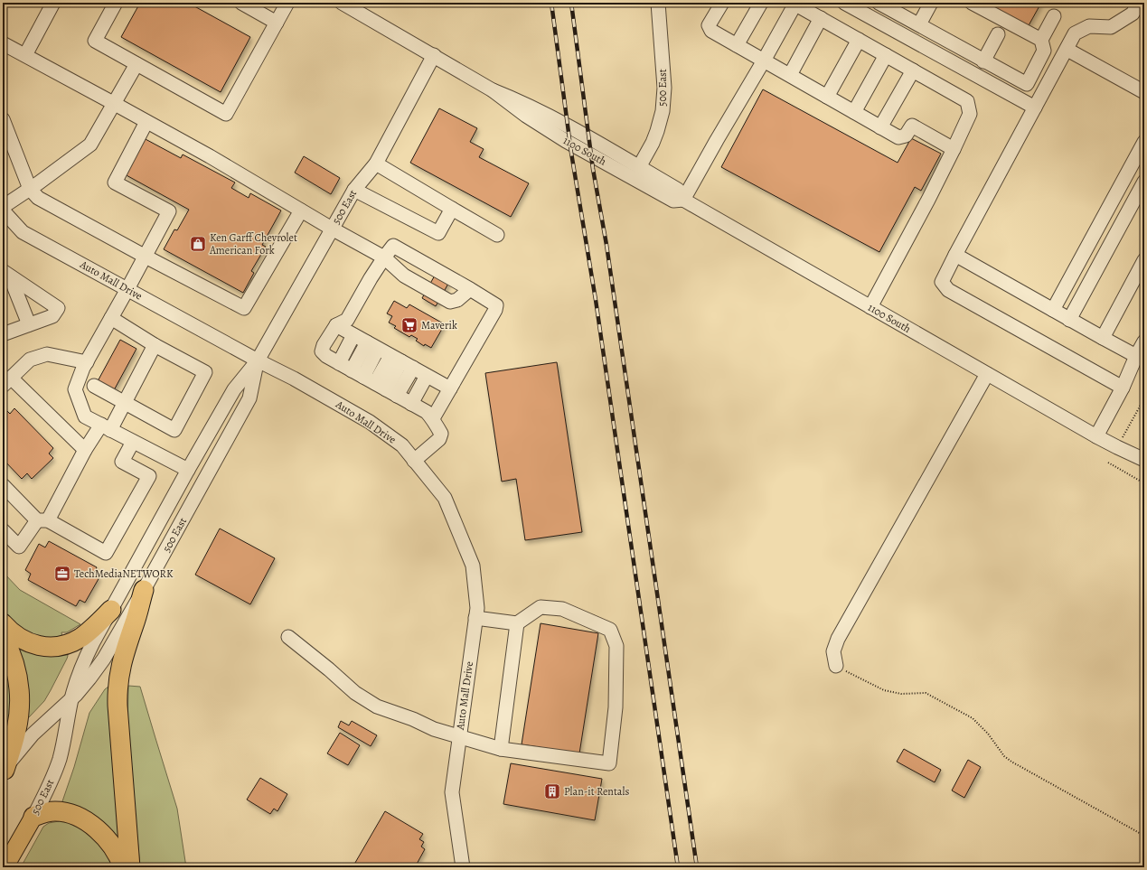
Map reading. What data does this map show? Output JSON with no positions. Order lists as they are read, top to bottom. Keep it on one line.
{"streets":{"main road":["500 East"],"street":["1100 South","Auto Mall Drive"]},"crossings":[["500 East","1100 South"],["500 East","Auto Mall Drive"]],"places":{"shop":["Ken Garff Chevrolet American Fork"],"supermarket":["Maverik"],"office":["TechMediaNETWORK"],"building":["Plan-it Rentals"]}}
